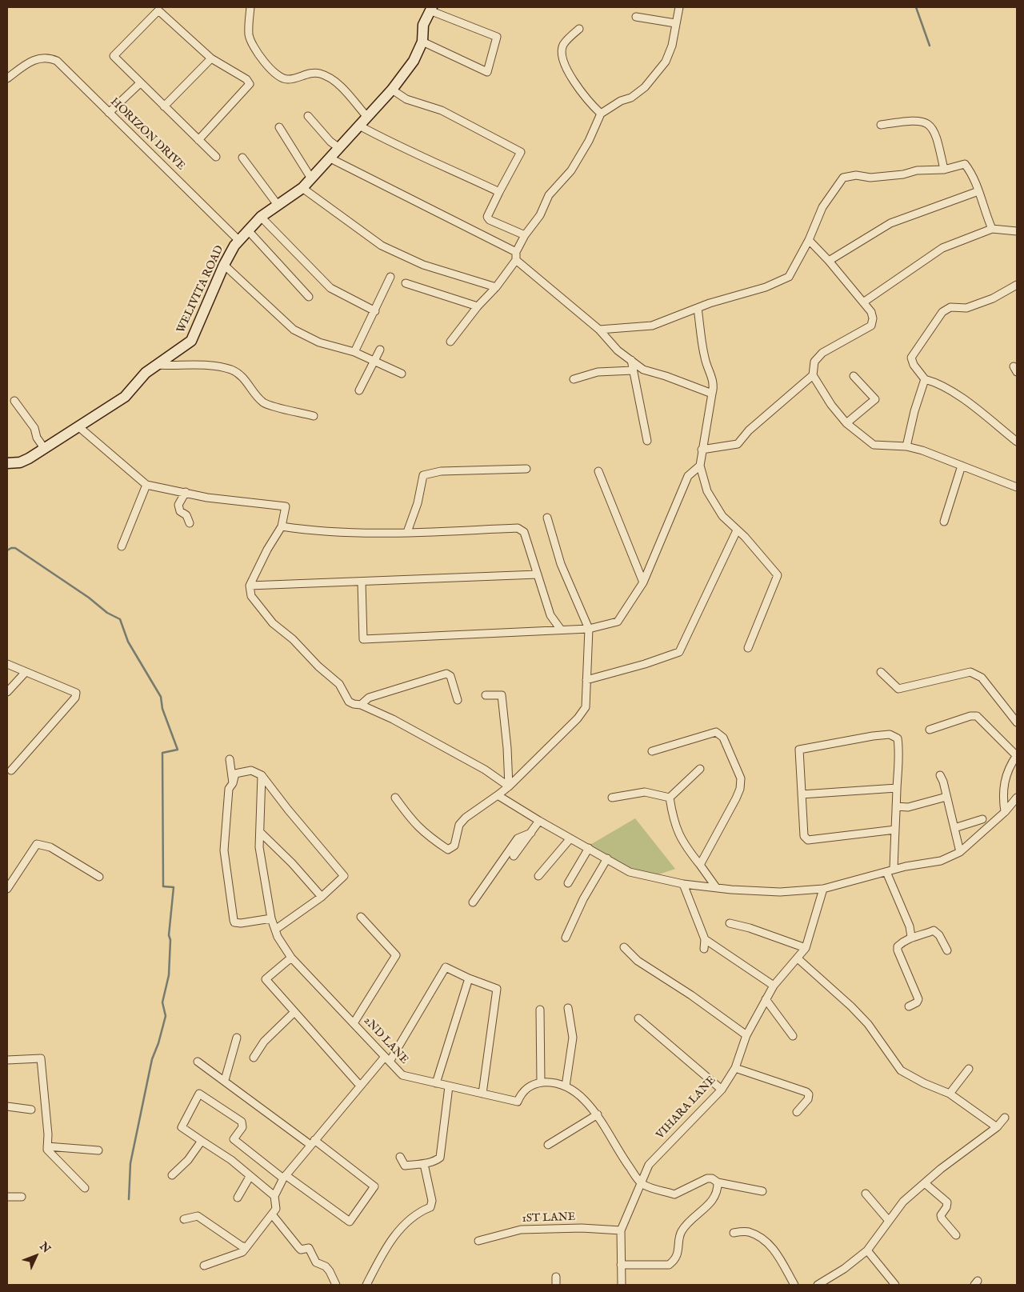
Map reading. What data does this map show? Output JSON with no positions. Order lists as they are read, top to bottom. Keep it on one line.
{"streets":{"street":["HORIZON DRIVE","WELIVITA ROAD","2ND LANE","VIHARA LANE","1ST LANE"]},"crossings":[["HORIZON DRIVE","WELIVITA ROAD"],["2ND LANE","VIHARA LANE"],["VIHARA LANE","1ST LANE"]],"north":"top right"}
